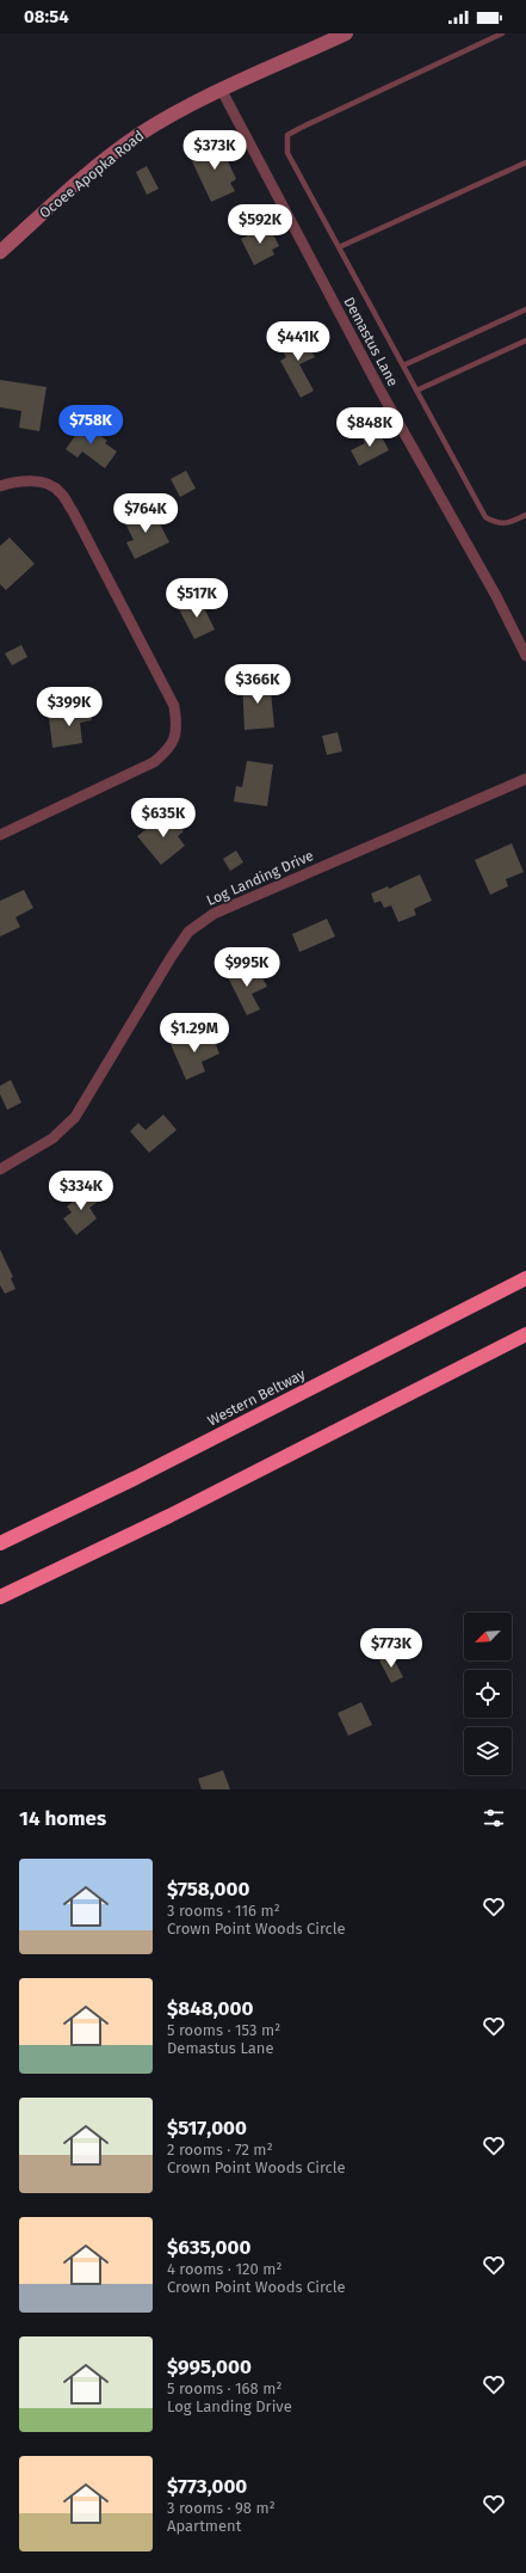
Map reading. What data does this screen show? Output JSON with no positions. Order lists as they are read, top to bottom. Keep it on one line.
{"streets":{"highway":["Western Beltway"],"main road":["Ocoee Apopka Road"],"street":["Demastus Lane","Log Landing Drive"]},"crossings":[["Ocoee Apopka Road","Demastus Lane"]],"north":"bottom left","page":{"status":"08:54","price":["$373K","$592K","$441K","$758K","$848K","$764K","$517K","$366K","$399K","$635K","$995K","$1.29M","$334K","$773K"],"heading":"14 homes","list":[{"name":"$758,000","note":"3 rooms · 116 m² · Crown Point Woods Circle"},{"name":"$848,000","note":"5 rooms · 153 m² · Demastus Lane"},{"name":"$517,000","note":"2 rooms · 72 m² · Crown Point Woods Circle"},{"name":"$635,000","note":"4 rooms · 120 m² · Crown Point Woods Circle"},{"name":"$995,000","note":"5 rooms · 168 m² · Log Landing Drive"},{"name":"$773,000","note":"3 rooms · 98 m² · Apartment"}]}}
